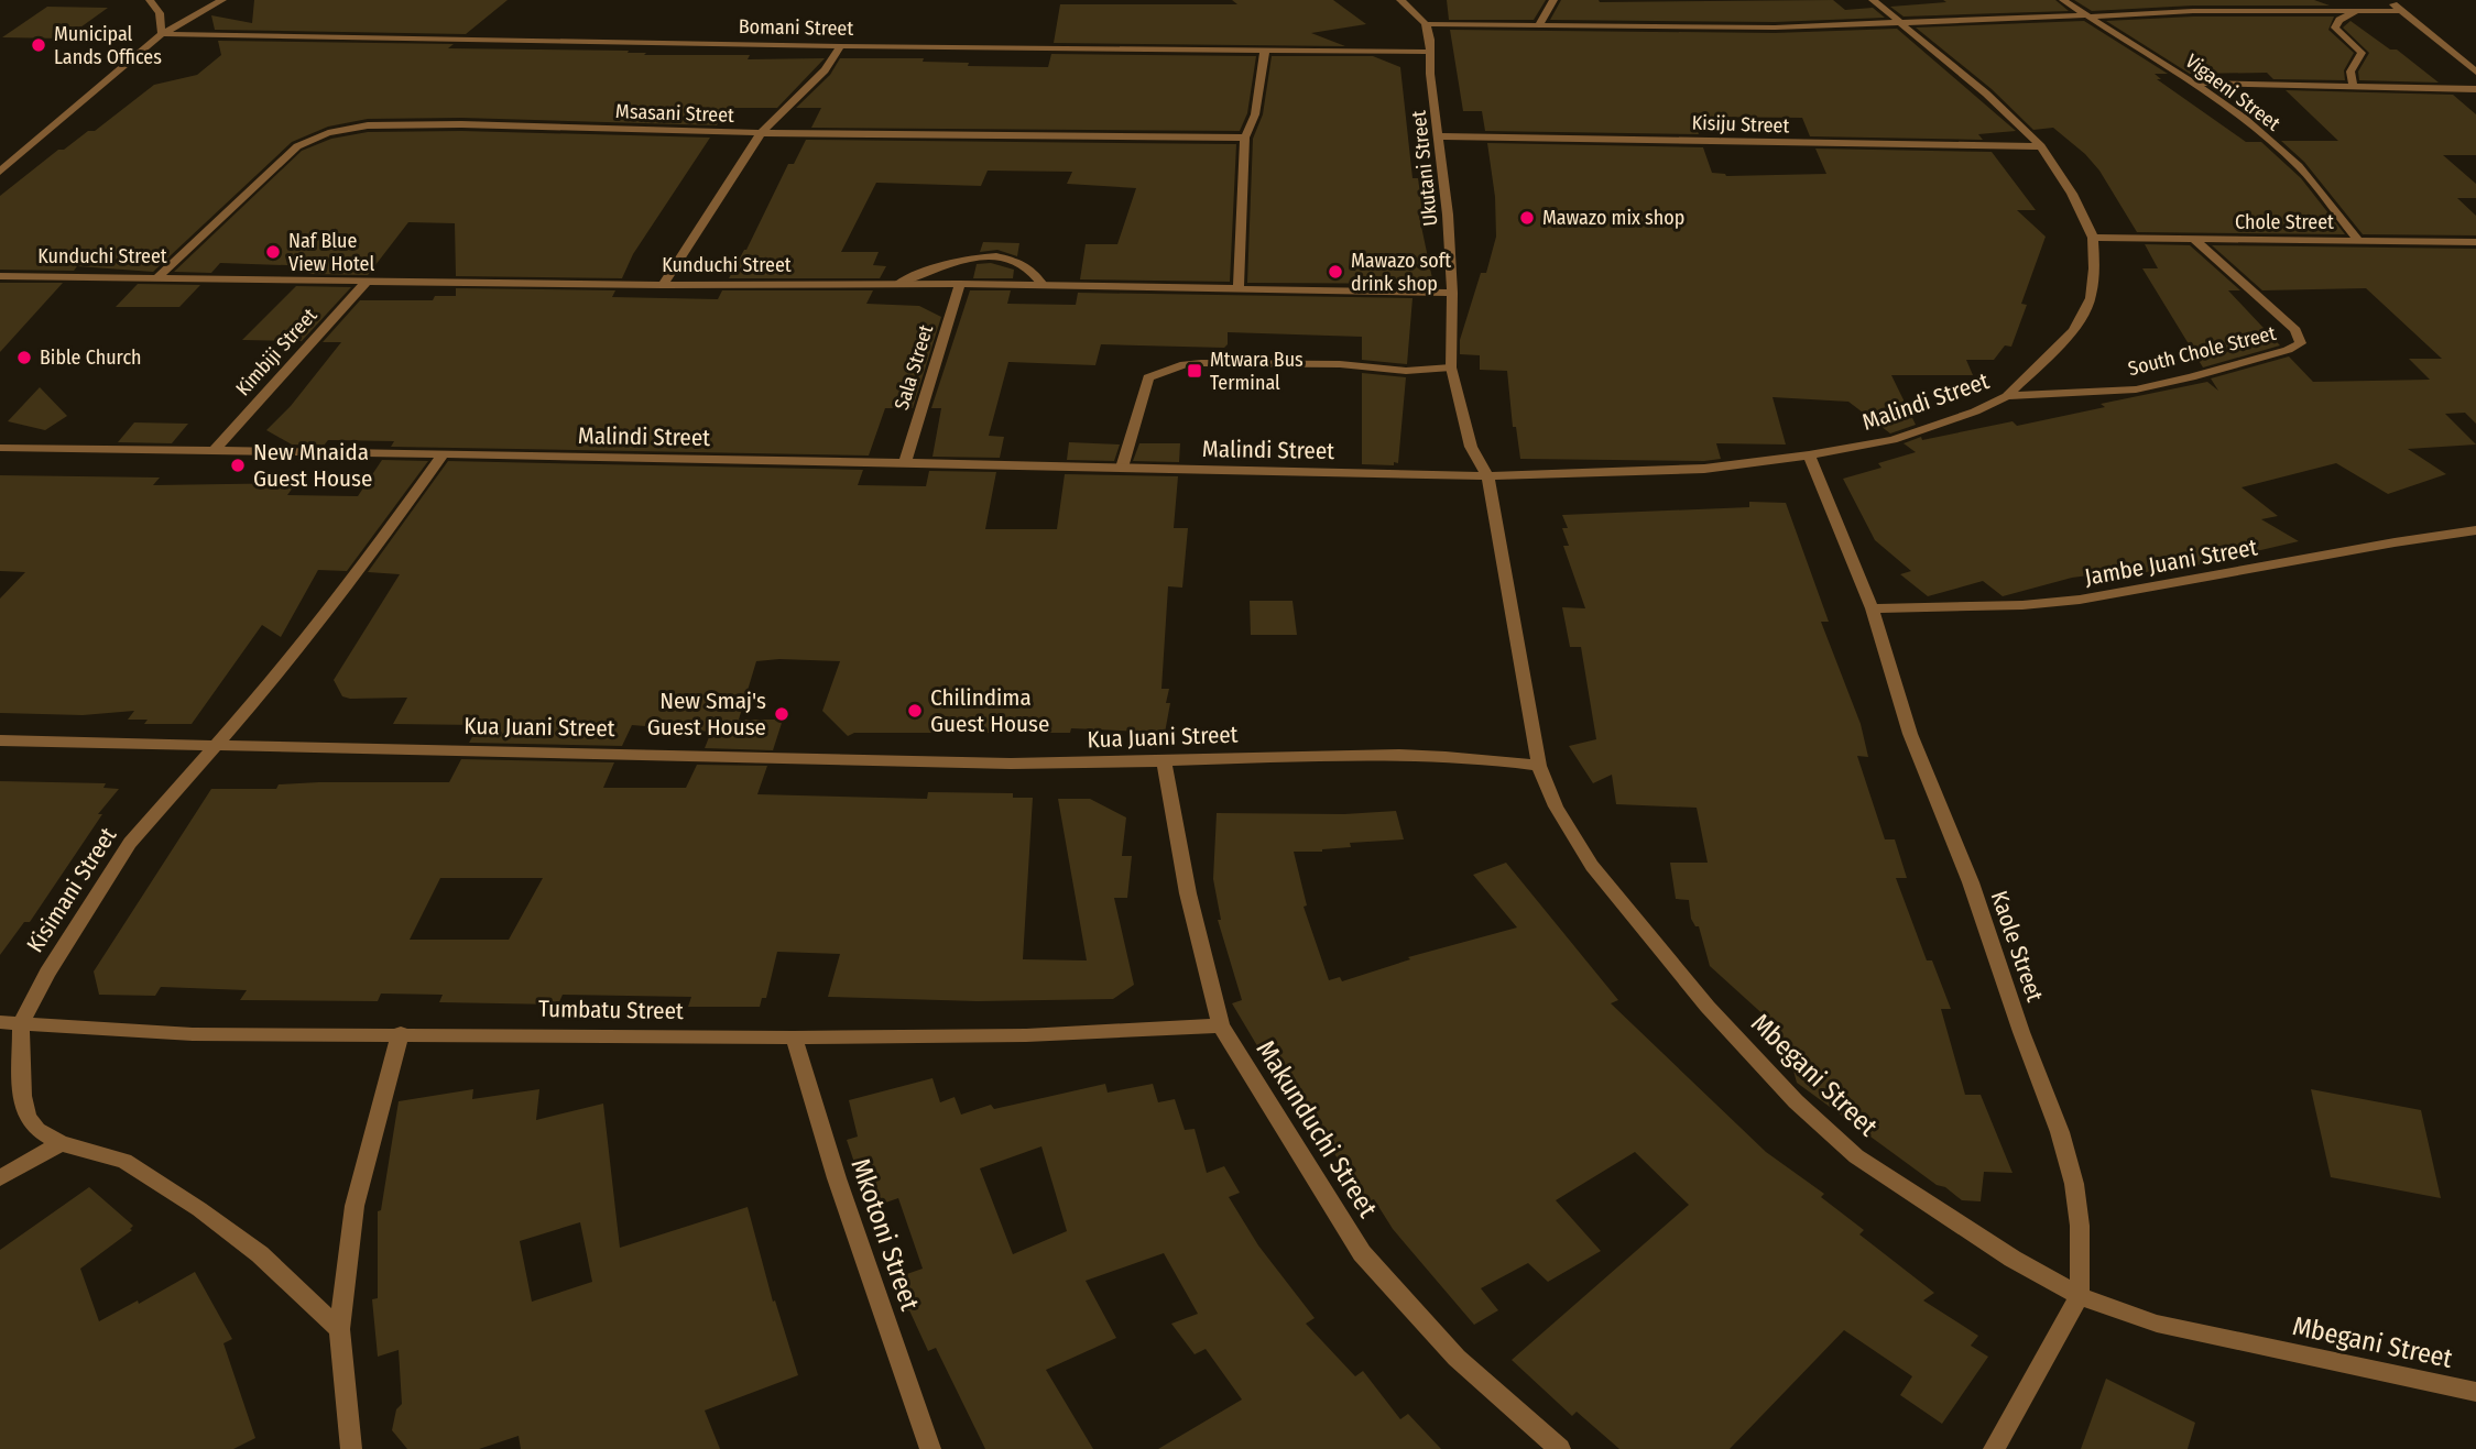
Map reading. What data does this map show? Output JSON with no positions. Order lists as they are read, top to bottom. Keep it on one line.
{"streets":{"street":["Bomani Street","Vigaeni Street","Msasani Street","Kisiju Street","Ukutani Street","Chole Street","Kunduchi Street","South Chole Street","Kimbiji Street","Sala Street","Malindi Street","Jambe Juani Street","Kua Juani Street","Kisimani Street","Kaole Street","Tumbatu Street","Mbegani Street","Makunduchi Street","Mkotoni Street"]},"crossings":[["Bomani Street","Ukutani Street"],["Vigaeni Street","Chole Street"],["Msasani Street","Kunduchi Street"],["Kisiju Street","Ukutani Street"],["Kisiju Street","Malindi Street"],["Ukutani Street","Kunduchi Street"],["Ukutani Street","Malindi Street"],["Ukutani Street","Mbegani Street"],["Chole Street","South Chole Street"],["Chole Street","Malindi Street"],["Kunduchi Street","Kimbiji Street"],["Kunduchi Street","Sala Street"],["South Chole Street","Malindi Street"],["Kimbiji Street","Malindi Street"],["Sala Street","Malindi Street"],["Malindi Street","Kisimani Street"],["Malindi Street","Kaole Street"],["Malindi Street","Mbegani Street"],["Jambe Juani Street","Kaole Street"],["Kua Juani Street","Kisimani Street"],["Kua Juani Street","Mbegani Street"],["Kua Juani Street","Makunduchi Street"],["Kisimani Street","Tumbatu Street"],["Kaole Street","Mbegani Street"],["Tumbatu Street","Makunduchi Street"],["Tumbatu Street","Mkotoni Street"]],"places":{"other":["Municipal Lands Offices","Mawazo mix shop","Naf Blue View Hotel","Mawazo soft drink shop","Bible Church","New Mnaida Guest House","Chilindima Guest House","New Smaj's Guest House"],"transit":["Mtwara Bus Terminal"]}}
